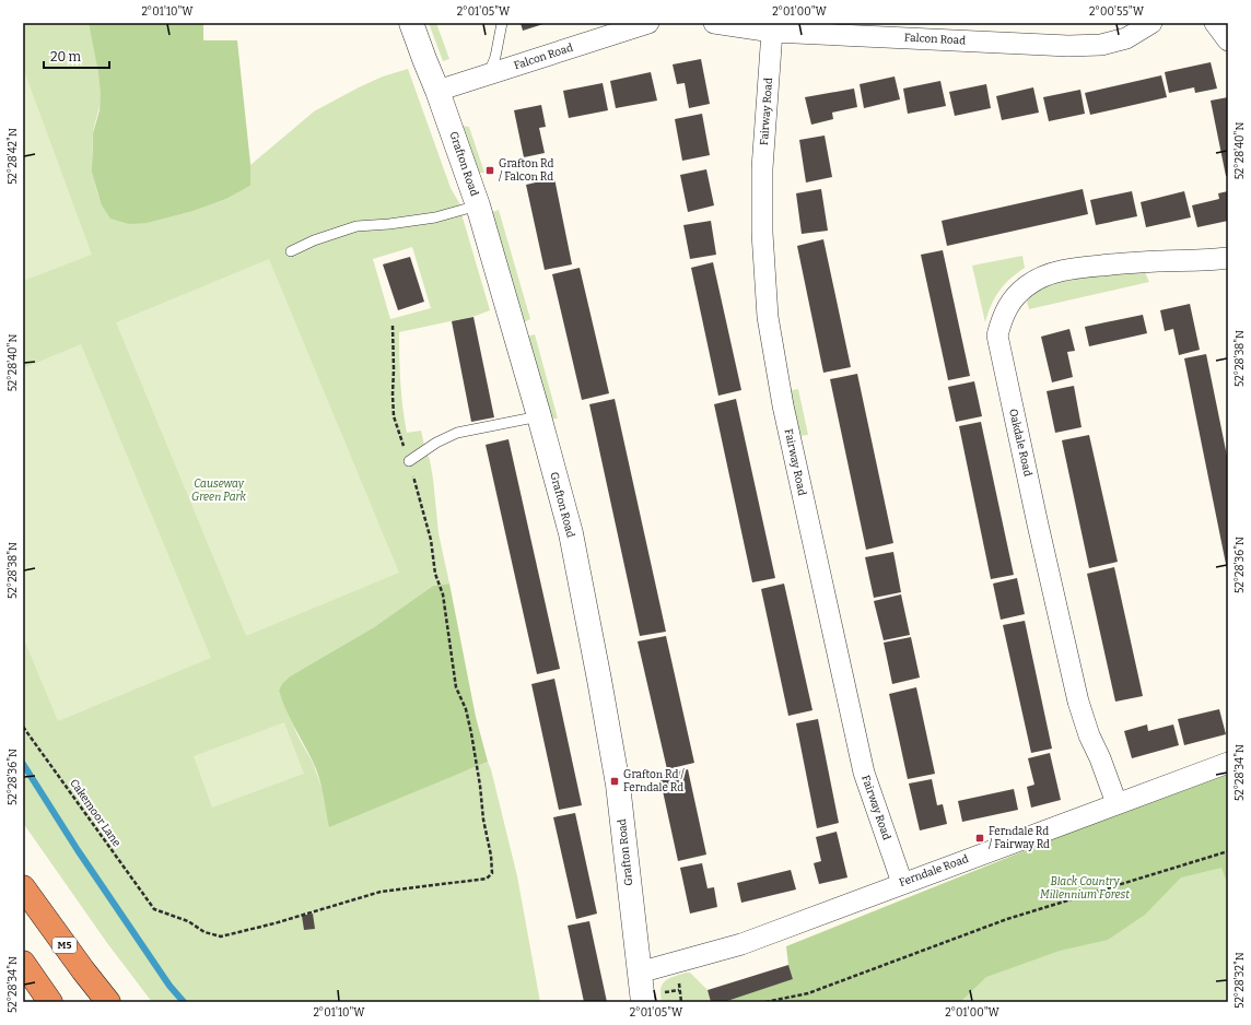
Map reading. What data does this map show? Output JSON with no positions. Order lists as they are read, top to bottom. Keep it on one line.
{"streets":{"highway":["M5"],"street":["Falcon Road","Fairway Road","Grafton Road","Oakdale Road","Ferndale Road"],"path":["Cakemoor Lane"]},"crossings":[["Falcon Road","Fairway Road"],["Falcon Road","Grafton Road"],["Fairway Road","Ferndale Road"],["Grafton Road","Ferndale Road"],["Oakdale Road","Ferndale Road"]],"parks":["Causeway Green Park","Black Country Millennium Forest"],"places":{"transit":["Grafton Rd / Falcon Rd","Grafton Rd / Ferndale Rd","Ferndale Rd / Fairway Rd"]},"scale_bar":"20 m","coordinates":["2°01'10\"W","2°01'05\"W","2°01'00\"W","2°00'55\"W","52°28'40\"N","52°28'42\"N","52°28'38\"N","52°28'36\"N","52°28'34\"N","52°28'32\"N"]}
